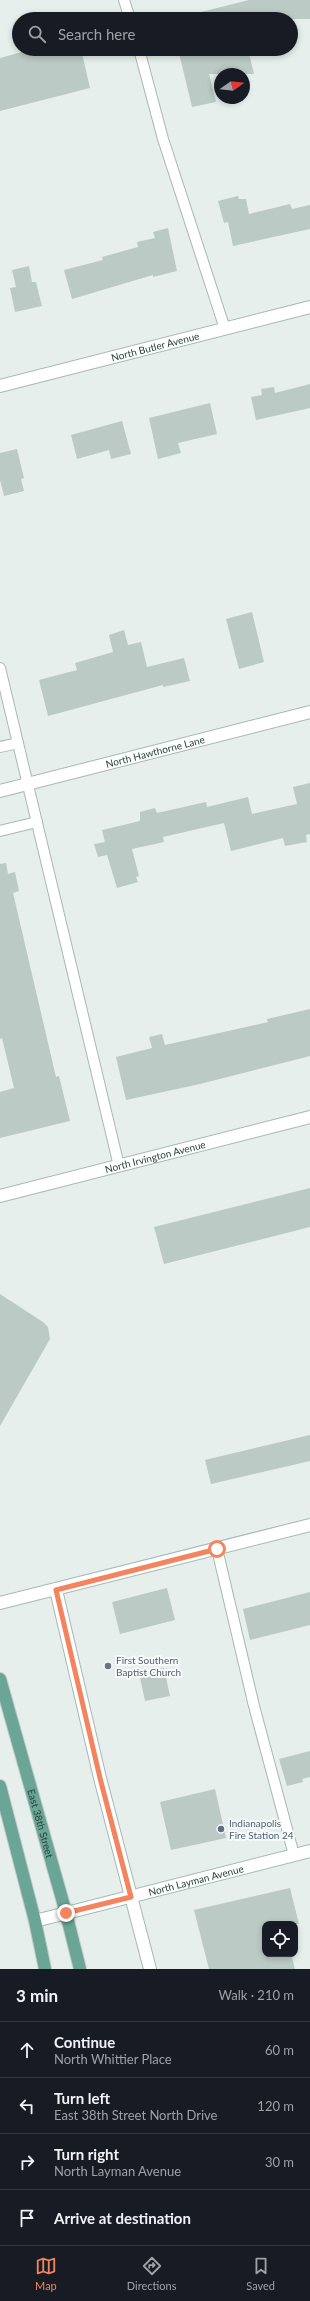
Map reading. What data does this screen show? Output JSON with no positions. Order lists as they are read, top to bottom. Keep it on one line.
{"streets":{"main road":["East 38th Street"],"street":["North Butler Avenue","North Hawthorne Lane","North Irvington Avenue","North Layman Avenue"]},"crossings":[["East 38th Street","North Layman Avenue"]],"places":["First Southern Baptist Church","Indianapolis Fire Station 24"],"north":"right","page":{"search":"Search here","heading":["3 min","Walk · 210 m"],"list":[["Continue","North Whittier Place","60 m"],["Turn left","East 38th Street North Drive","120 m"],["Turn right","North Layman Avenue","30 m"],"Arrive at destination"],"nav":["Map","Directions","Saved"]}}
